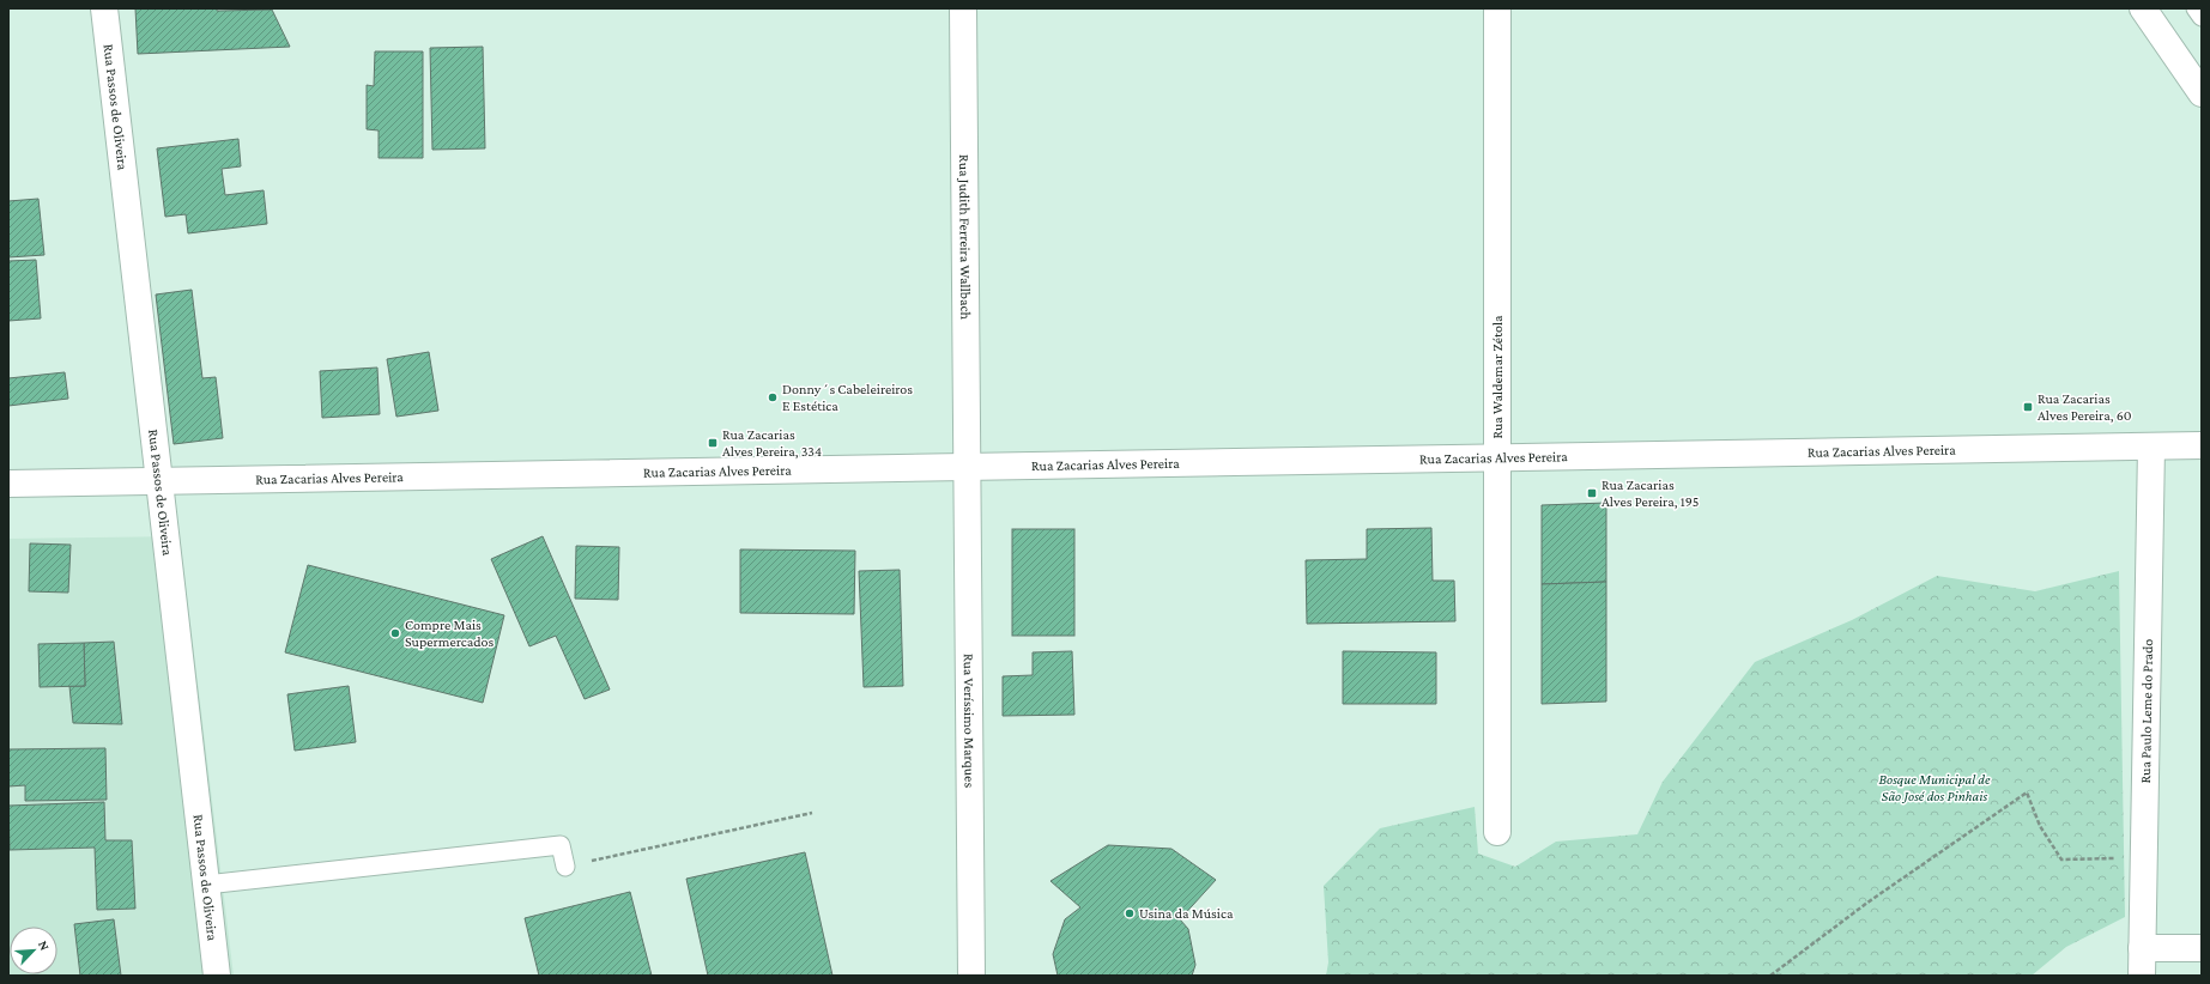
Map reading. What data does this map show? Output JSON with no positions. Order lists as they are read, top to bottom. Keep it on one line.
{"streets":{"main road":["Rua Passos de Oliveira","Rua Judith Ferreira Wallbach","Rua Waldemar Zétola","Rua Zacarias Alves Pereira","Rua Paulo Leme do Prado","Rua Veríssimo Marques"]},"crossings":[["Rua Passos de Oliveira","Rua Zacarias Alves Pereira"],["Rua Judith Ferreira Wallbach","Rua Zacarias Alves Pereira"],["Rua Judith Ferreira Wallbach","Rua Veríssimo Marques"],["Rua Waldemar Zétola","Rua Zacarias Alves Pereira"],["Rua Zacarias Alves Pereira","Rua Paulo Leme do Prado"],["Rua Zacarias Alves Pereira","Rua Veríssimo Marques"]],"parks":["Bosque Municipal de São José dos Pinhais"],"places":{"other":["Donny´s Cabeleireiros E Estética","Compre Mais Supermercados","Usina da Música"],"transit":["Rua Zacarias Alves Pereira, 60","Rua Zacarias Alves Pereira, 334","Rua Zacarias Alves Pereira, 195"]},"north":"top right"}
